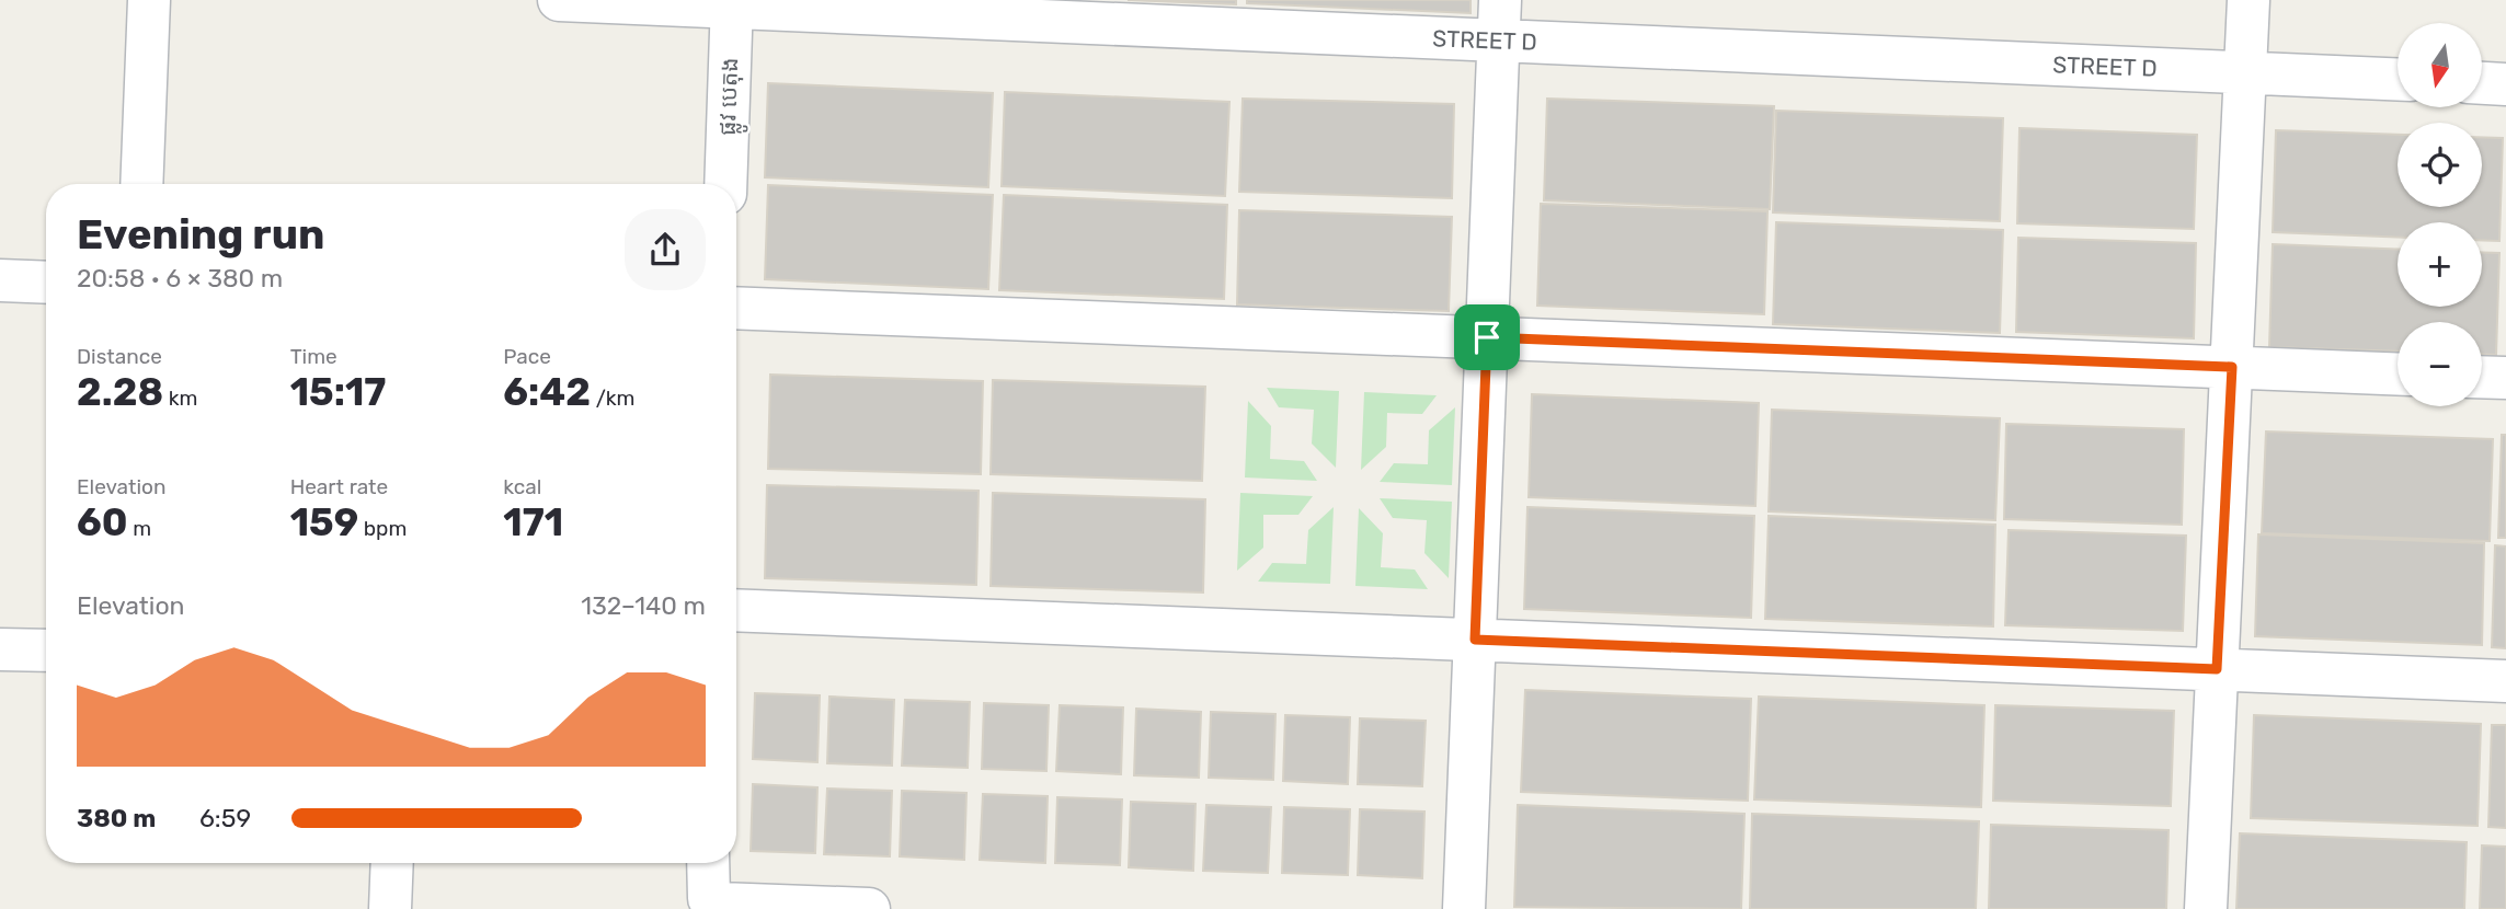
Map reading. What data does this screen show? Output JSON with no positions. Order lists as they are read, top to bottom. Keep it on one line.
{"streets":{"street":["STREET D","ផ្លូវ បេតុង"]},"crossings":[["STREET D","ផ្លូវ បេតុង"]],"north":"bottom","page":{"map_buttons":["+","−"],"heading":["Evening run","20:58 · 6 × 380 m"],"stats":[["Distance","2.28 km"],["Time","15:17"],["Pace","6:42 /km"],["Elevation","60 m"],["Heart rate","159 bpm"],["kcal","171"]],"chart":["Elevation","132–140 m"],"list":[{"name":"380 m","note":"6:59"}]}}
